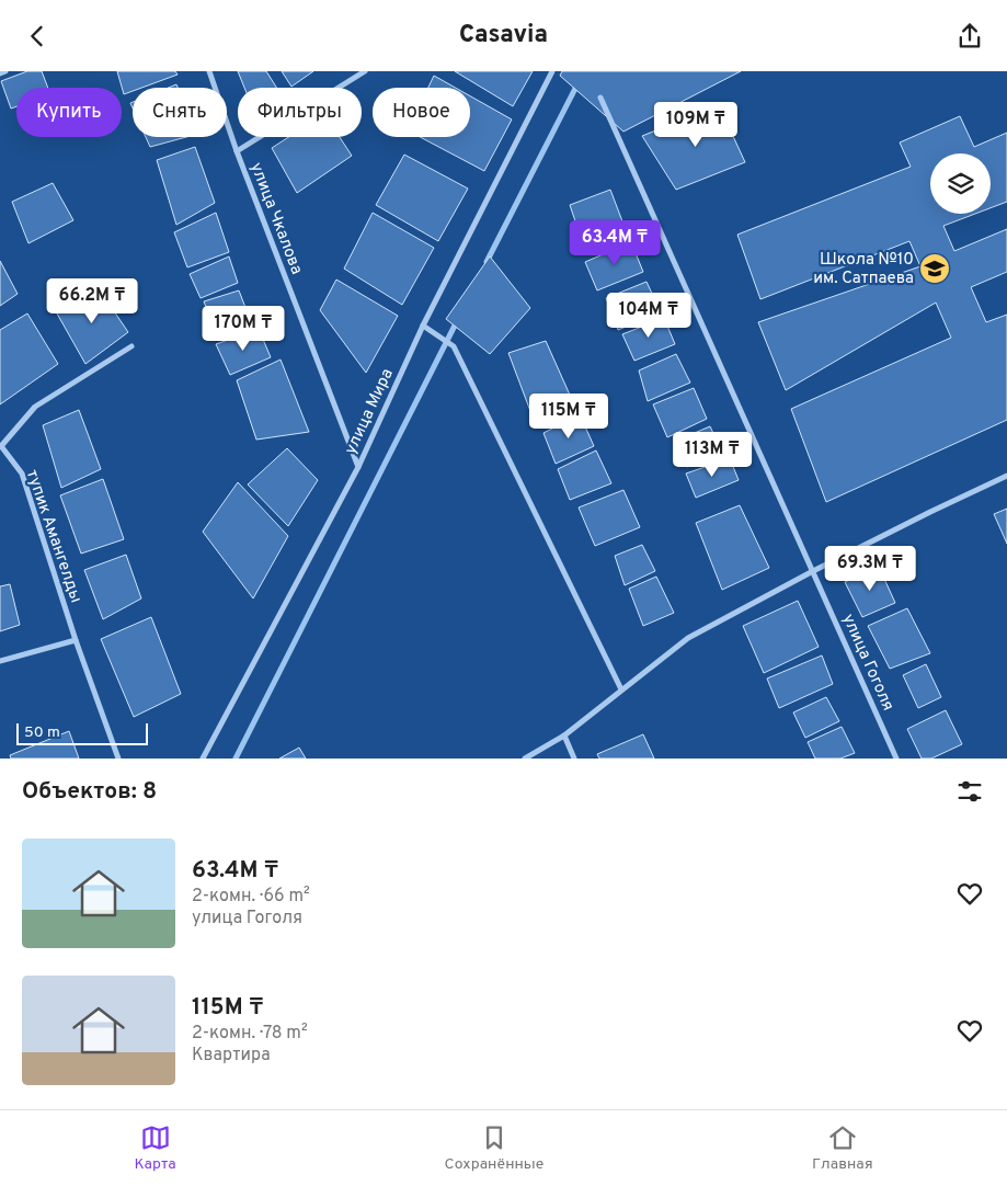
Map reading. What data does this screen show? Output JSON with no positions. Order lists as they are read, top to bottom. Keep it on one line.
{"streets":{"street":["улица Чкалова","улица Мира","тупик Амангелды","улица Гоголя"]},"crossings":[["улица Чкалова","улица Мира"]],"places":{"school or university":["Школа №10 им. Сатпаева"]},"scale_bar":"50 m","page":{"header":"Casavia","chip":["Купить","Снять","Фильтры","Новое"],"price":["109M ₸","63.4M ₸","66.2M ₸","104M ₸","170M ₸","115M ₸","113M ₸","69.3M ₸"],"scale":"50 m","heading":"Объектов: 8","list":[{"name":"63.4M ₸","note":"2-комн. · 66 m² · улица Гоголя"},{"name":"115M ₸","note":"2-комн. · 78 m² · Квартира"}],"tabs":["Карта","Сохранённые","Главная"]}}
